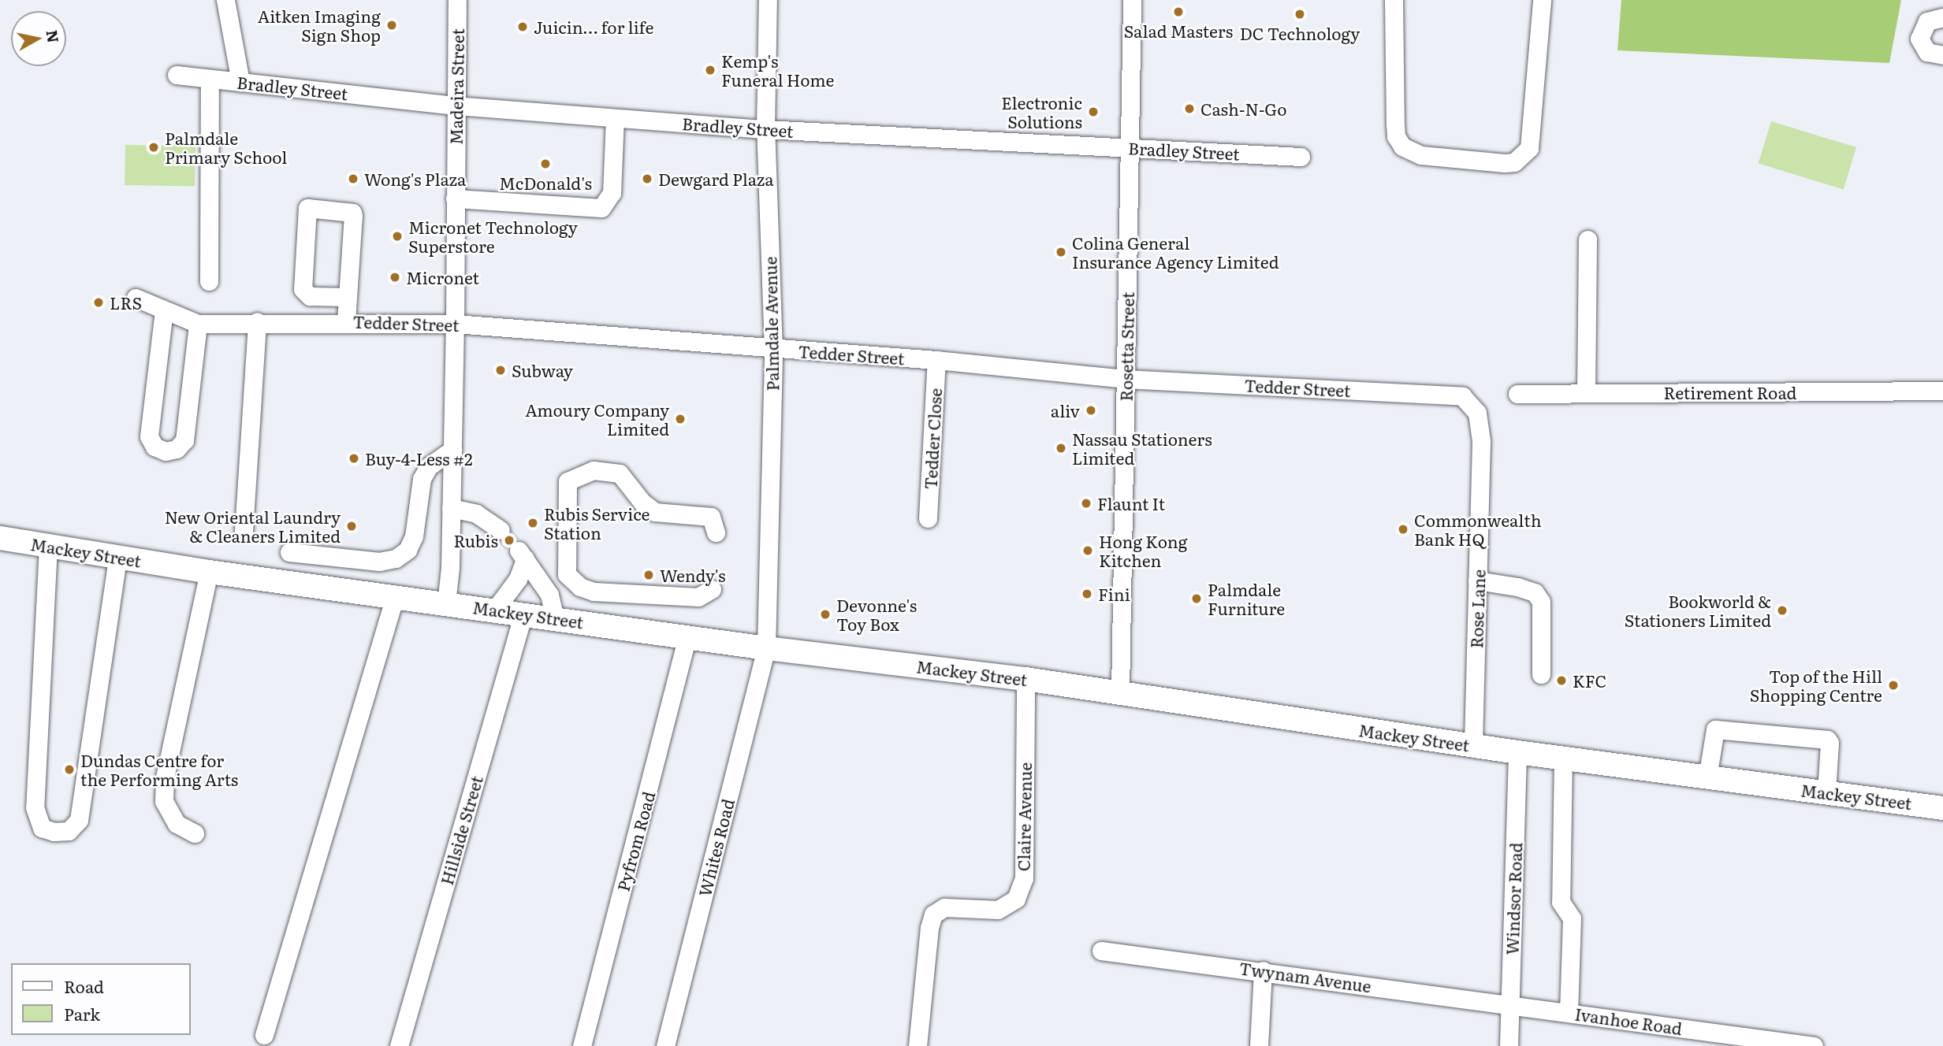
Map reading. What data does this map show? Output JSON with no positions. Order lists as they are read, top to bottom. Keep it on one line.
{"streets":{"main road":["Mackey Street"],"street":["Madeira Street","Bradley Street","Tedder Street","Palmdale Avenue","Rosetta Street","Retirement Road","Tedder Close","Rose Lane","Claire Avenue","Hillside Street","Pyfrom Road","Whites Road","Windsor Road","Twynam Avenue","Ivanhoe Road"]},"crossings":[["Madeira Street","Bradley Street"],["Madeira Street","Tedder Street"],["Madeira Street","Mackey Street"],["Bradley Street","Palmdale Avenue"],["Bradley Street","Rosetta Street"],["Tedder Street","Palmdale Avenue"],["Tedder Street","Rosetta Street"],["Tedder Street","Tedder Close"],["Tedder Street","Rose Lane"],["Palmdale Avenue","Mackey Street"],["Palmdale Avenue","Whites Road"],["Rosetta Street","Mackey Street"],["Mackey Street","Rose Lane"],["Mackey Street","Claire Avenue"],["Mackey Street","Hillside Street"],["Mackey Street","Pyfrom Road"],["Mackey Street","Whites Road"],["Mackey Street","Windsor Road"],["Windsor Road","Twynam Avenue"],["Windsor Road","Ivanhoe Road"],["Twynam Avenue","Ivanhoe Road"]],"places":["Salad Masters","DC Technology","Aitken Imaging Sign Shop","Juicin… for life","Kemp's Funeral Home","Cash-N-Go","Electronic Solutions","Palmdale Primary School","McDonald's","Wong's Plaza","Dewgard Plaza","Micronet Technology Superstore","Colina General Insurance Agency Limited","Micronet","LRS","Subway","aliv","Amoury Company Limited","Nassau Stationers Limited","Buy-4-Less #2","Flaunt It","Rubis Service Station","New Oriental Laundry & Cleaners Limited","Commonwealth Bank HQ","Rubis","Hong Kong Kitchen","Wendy's","Fini","Palmdale Furniture","Bookworld & Stationers Limited","Devonne's Toy Box","KFC","Top of the Hill Shopping Centre","Dundas Centre for the Performing Arts"],"legend":["Road","Park"],"north":"right"}
